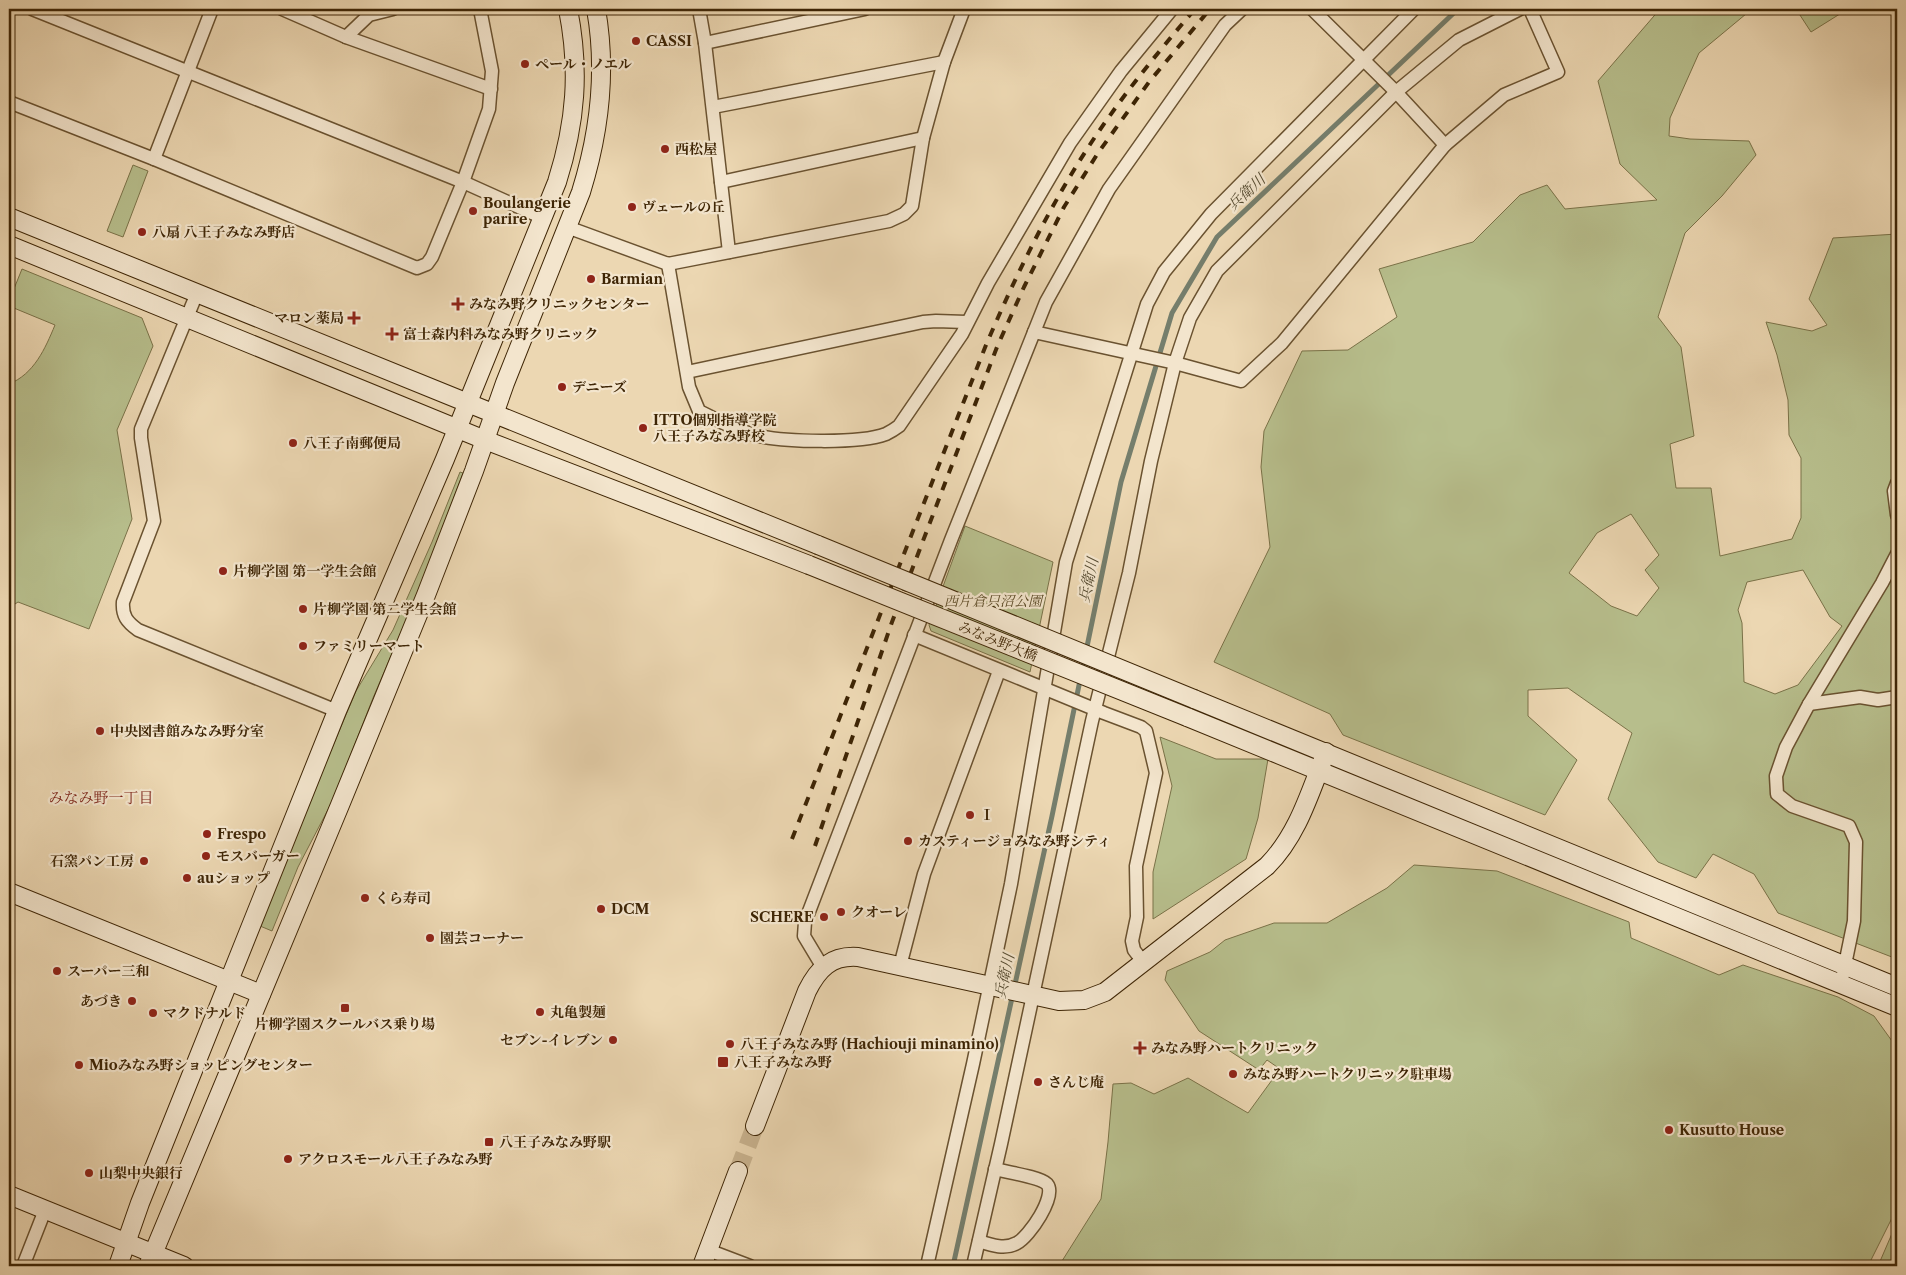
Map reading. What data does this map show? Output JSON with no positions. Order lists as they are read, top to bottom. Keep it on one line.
{"streets":{"street":["みなみ野大橋"]},"districts":["みなみ野一丁目"],"water":["兵衛川"],"parks":["西片倉只沼公園"],"places":{"other":["CASSI","ペール・ノエル","西松屋","ヴェールの丘","Boulangerie parire","八扇 八王子みなみ野店","Barmian","デニーズ","ITTO個別指導学院 八王子みなみ野校","八王子南郵便局","片柳学園 第一学生会館","片柳学園 第二学生会館","ファミリーマート","中央図書館みなみ野分室","Ⅰ","Frespo","カスティージョみなみ野シティ","モスバーガー","石窯パン工房","auショップ","くら寿司","DCM","クオーレ","SCHERE","園芸コーナー","スーパー三和","あづき","丸亀製麺","マクドナルド","セブン-イレブン","八王子みなみ野 (Hachiouji minamino)","Mioみなみ野ショッピングセンター","みなみ野ハートクリニック駐車場","さんじ庵","Kusutto House","アクロスモール八王子みなみ野","山梨中央銀行"],"health":["みなみ野クリニックセンター","マロン薬局","富士森内科みなみ野クリニック","みなみ野ハートクリニック"],"transit":["片柳学園スクールバス乗り場","八王子みなみ野","八王子みなみ野駅"]}}
